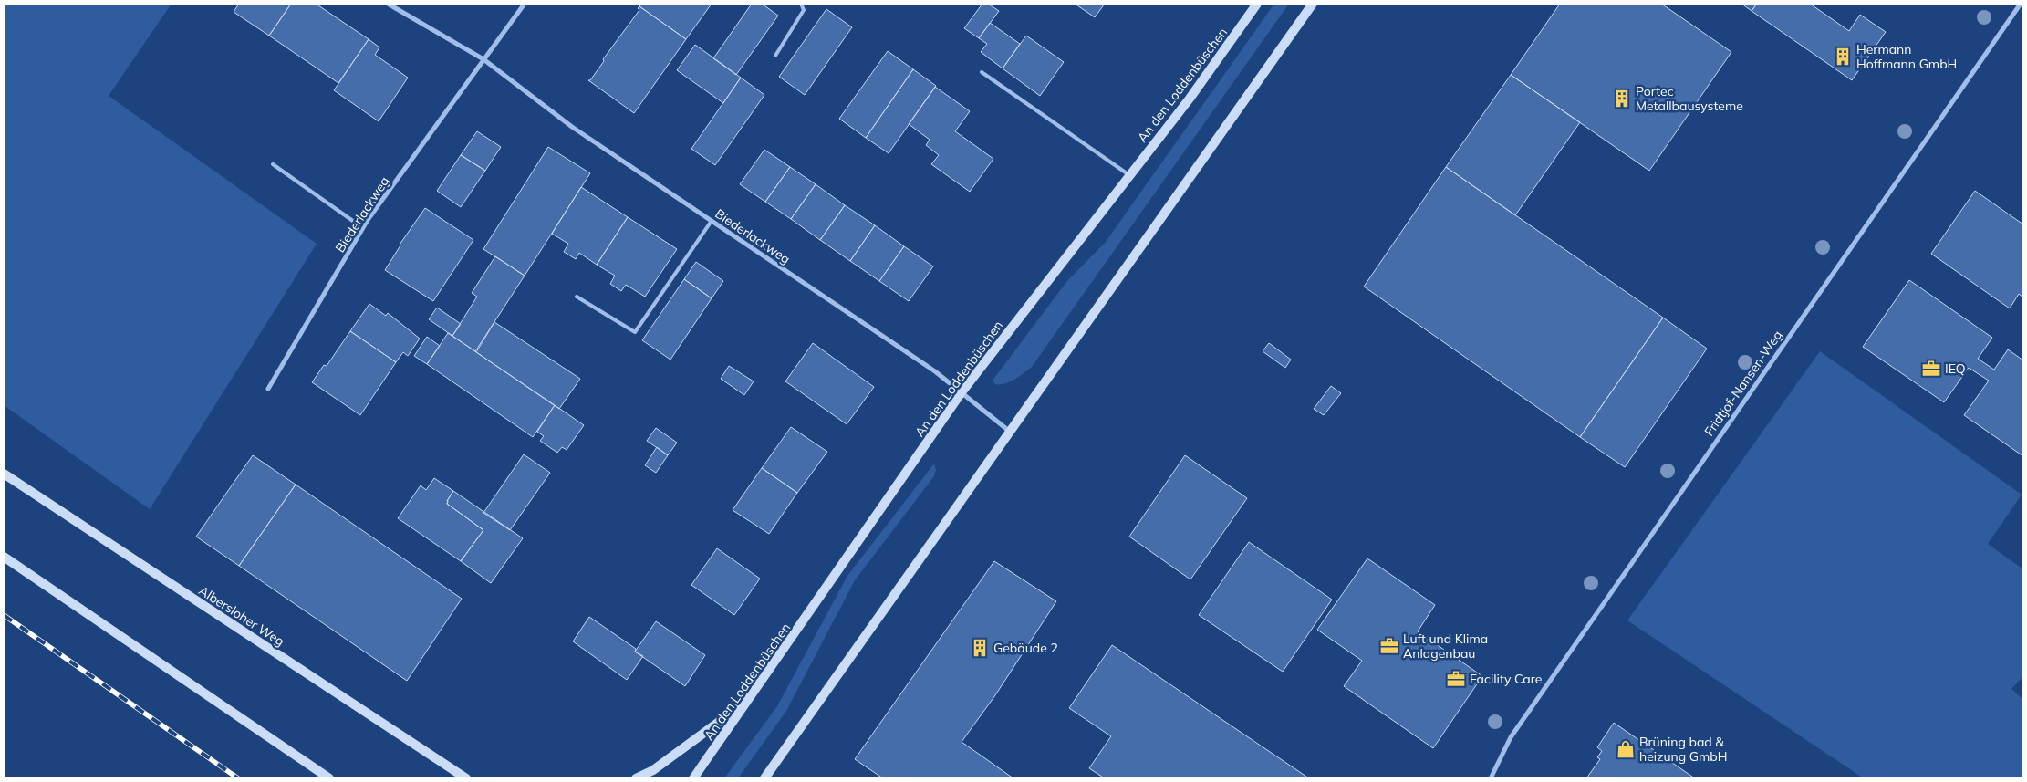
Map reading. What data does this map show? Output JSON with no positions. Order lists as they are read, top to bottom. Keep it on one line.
{"streets":{"main road":["An den Loddenbüschen","Albersloher Weg"],"street":["Biederlackweg","Fridtjof-Nansen-Weg"]},"crossings":[["An den Loddenbüschen","Biederlackweg"]],"places":{"building":["Hermann Hoffmann GmbH","Portec Metallbausysteme","Gebäude 2"],"office":["IEQ","Luft und Klima Anlagenbau","Facility Care"],"shop":["Brüning bad & heizung GmbH"]}}
